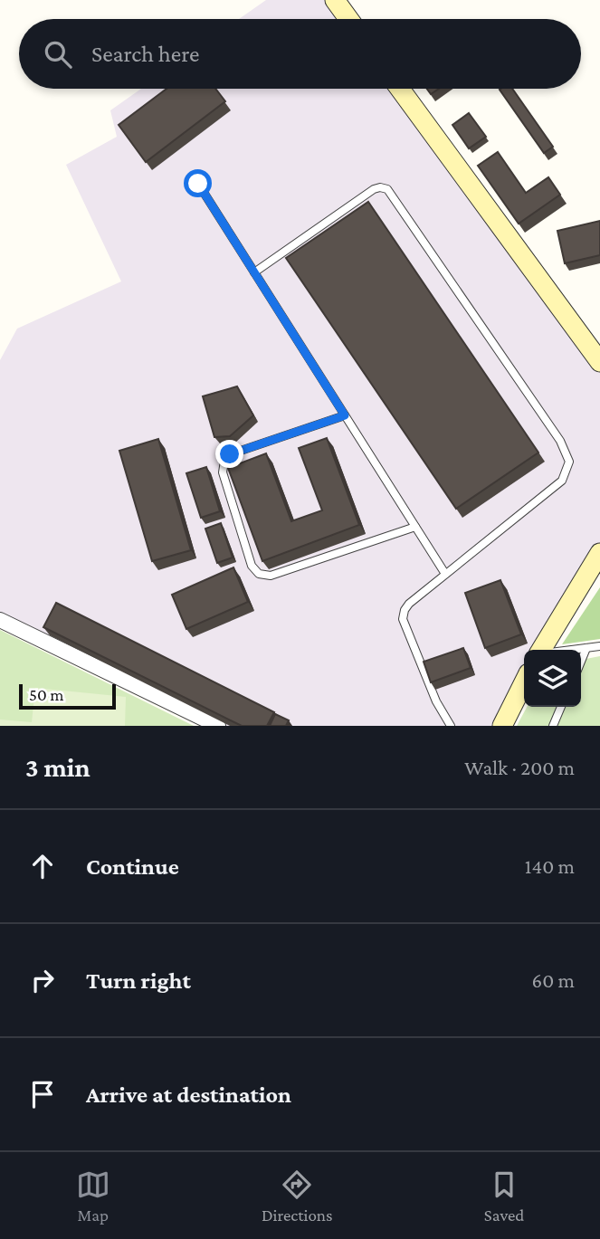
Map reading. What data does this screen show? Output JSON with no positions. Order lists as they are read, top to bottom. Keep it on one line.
{"scale_bar":"50 m","page":{"search":"Search here","scale":"50 m","heading":["3 min","Walk · 200 m"],"list":[["Continue","140 m"],["Turn right","60 m"],"Arrive at destination"],"nav":["Map","Directions","Saved"]}}
